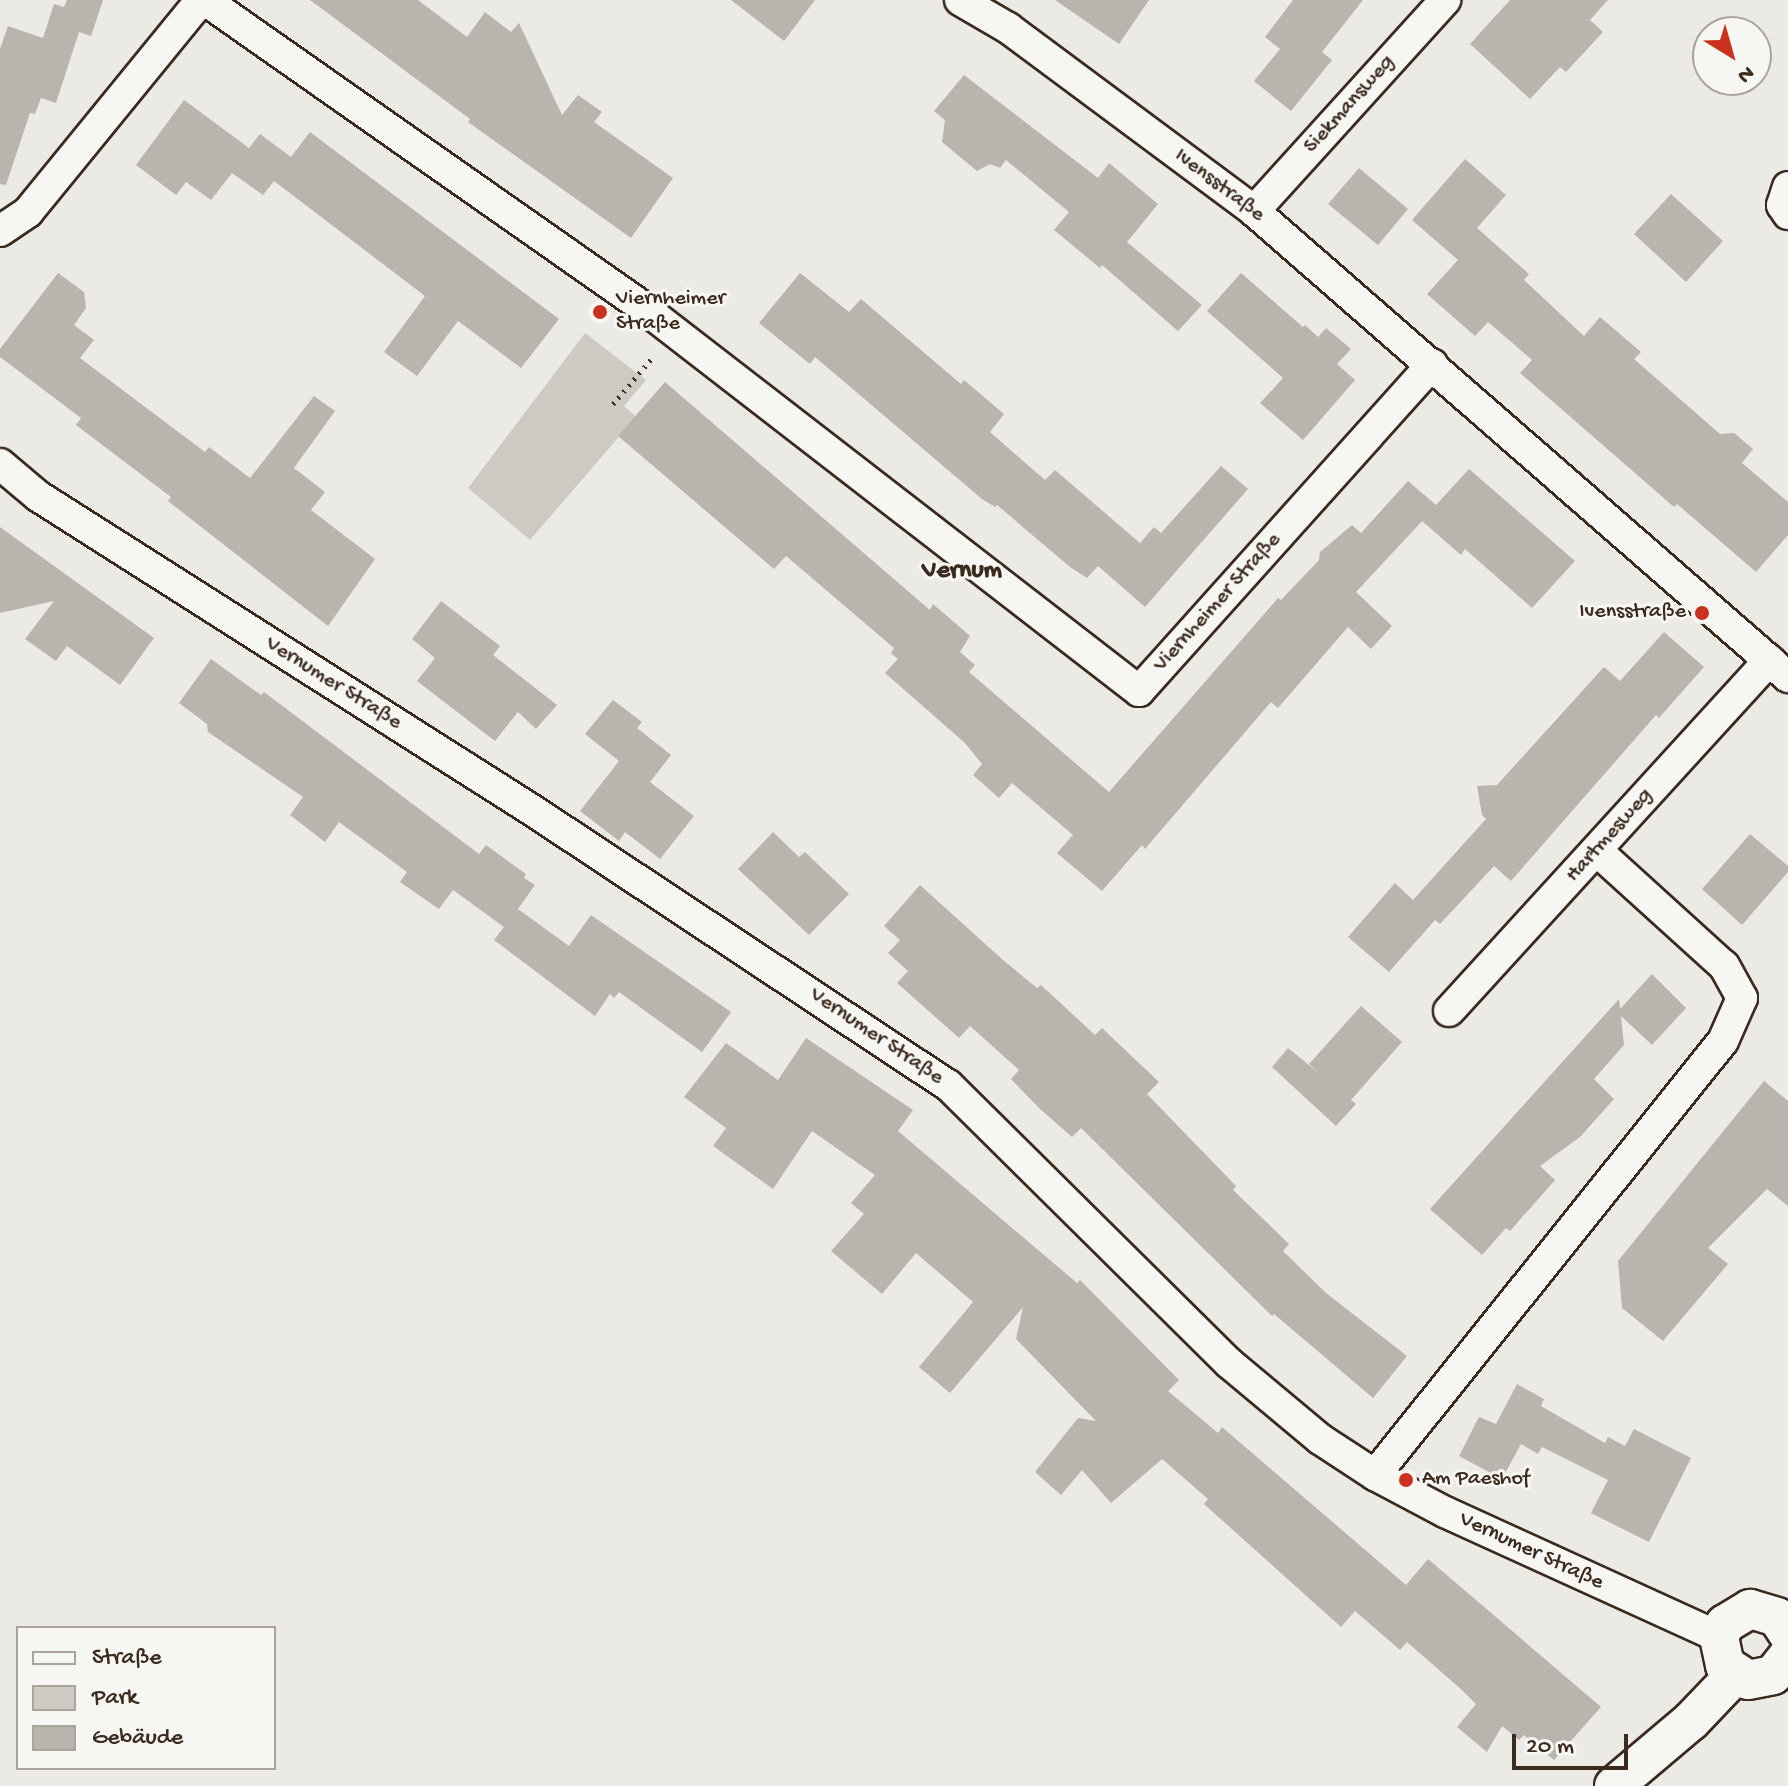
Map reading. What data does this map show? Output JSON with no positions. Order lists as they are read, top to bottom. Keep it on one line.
{"streets":{"street":["Siekmansweg","Ivensstraße","Viernheimer Straße","Vernumer Straße","Hartmesweg"]},"crossings":[["Siekmansweg","Ivensstraße"],["Ivensstraße","Viernheimer Straße"],["Ivensstraße","Hartmesweg"]],"districts":["Vernum"],"places":["Viernheimer Straße","Ivensstraße","Am Paeshof"],"legend":["Straße","Park","Gebäude"],"scale_bar":"20 m","north":"bottom right"}
